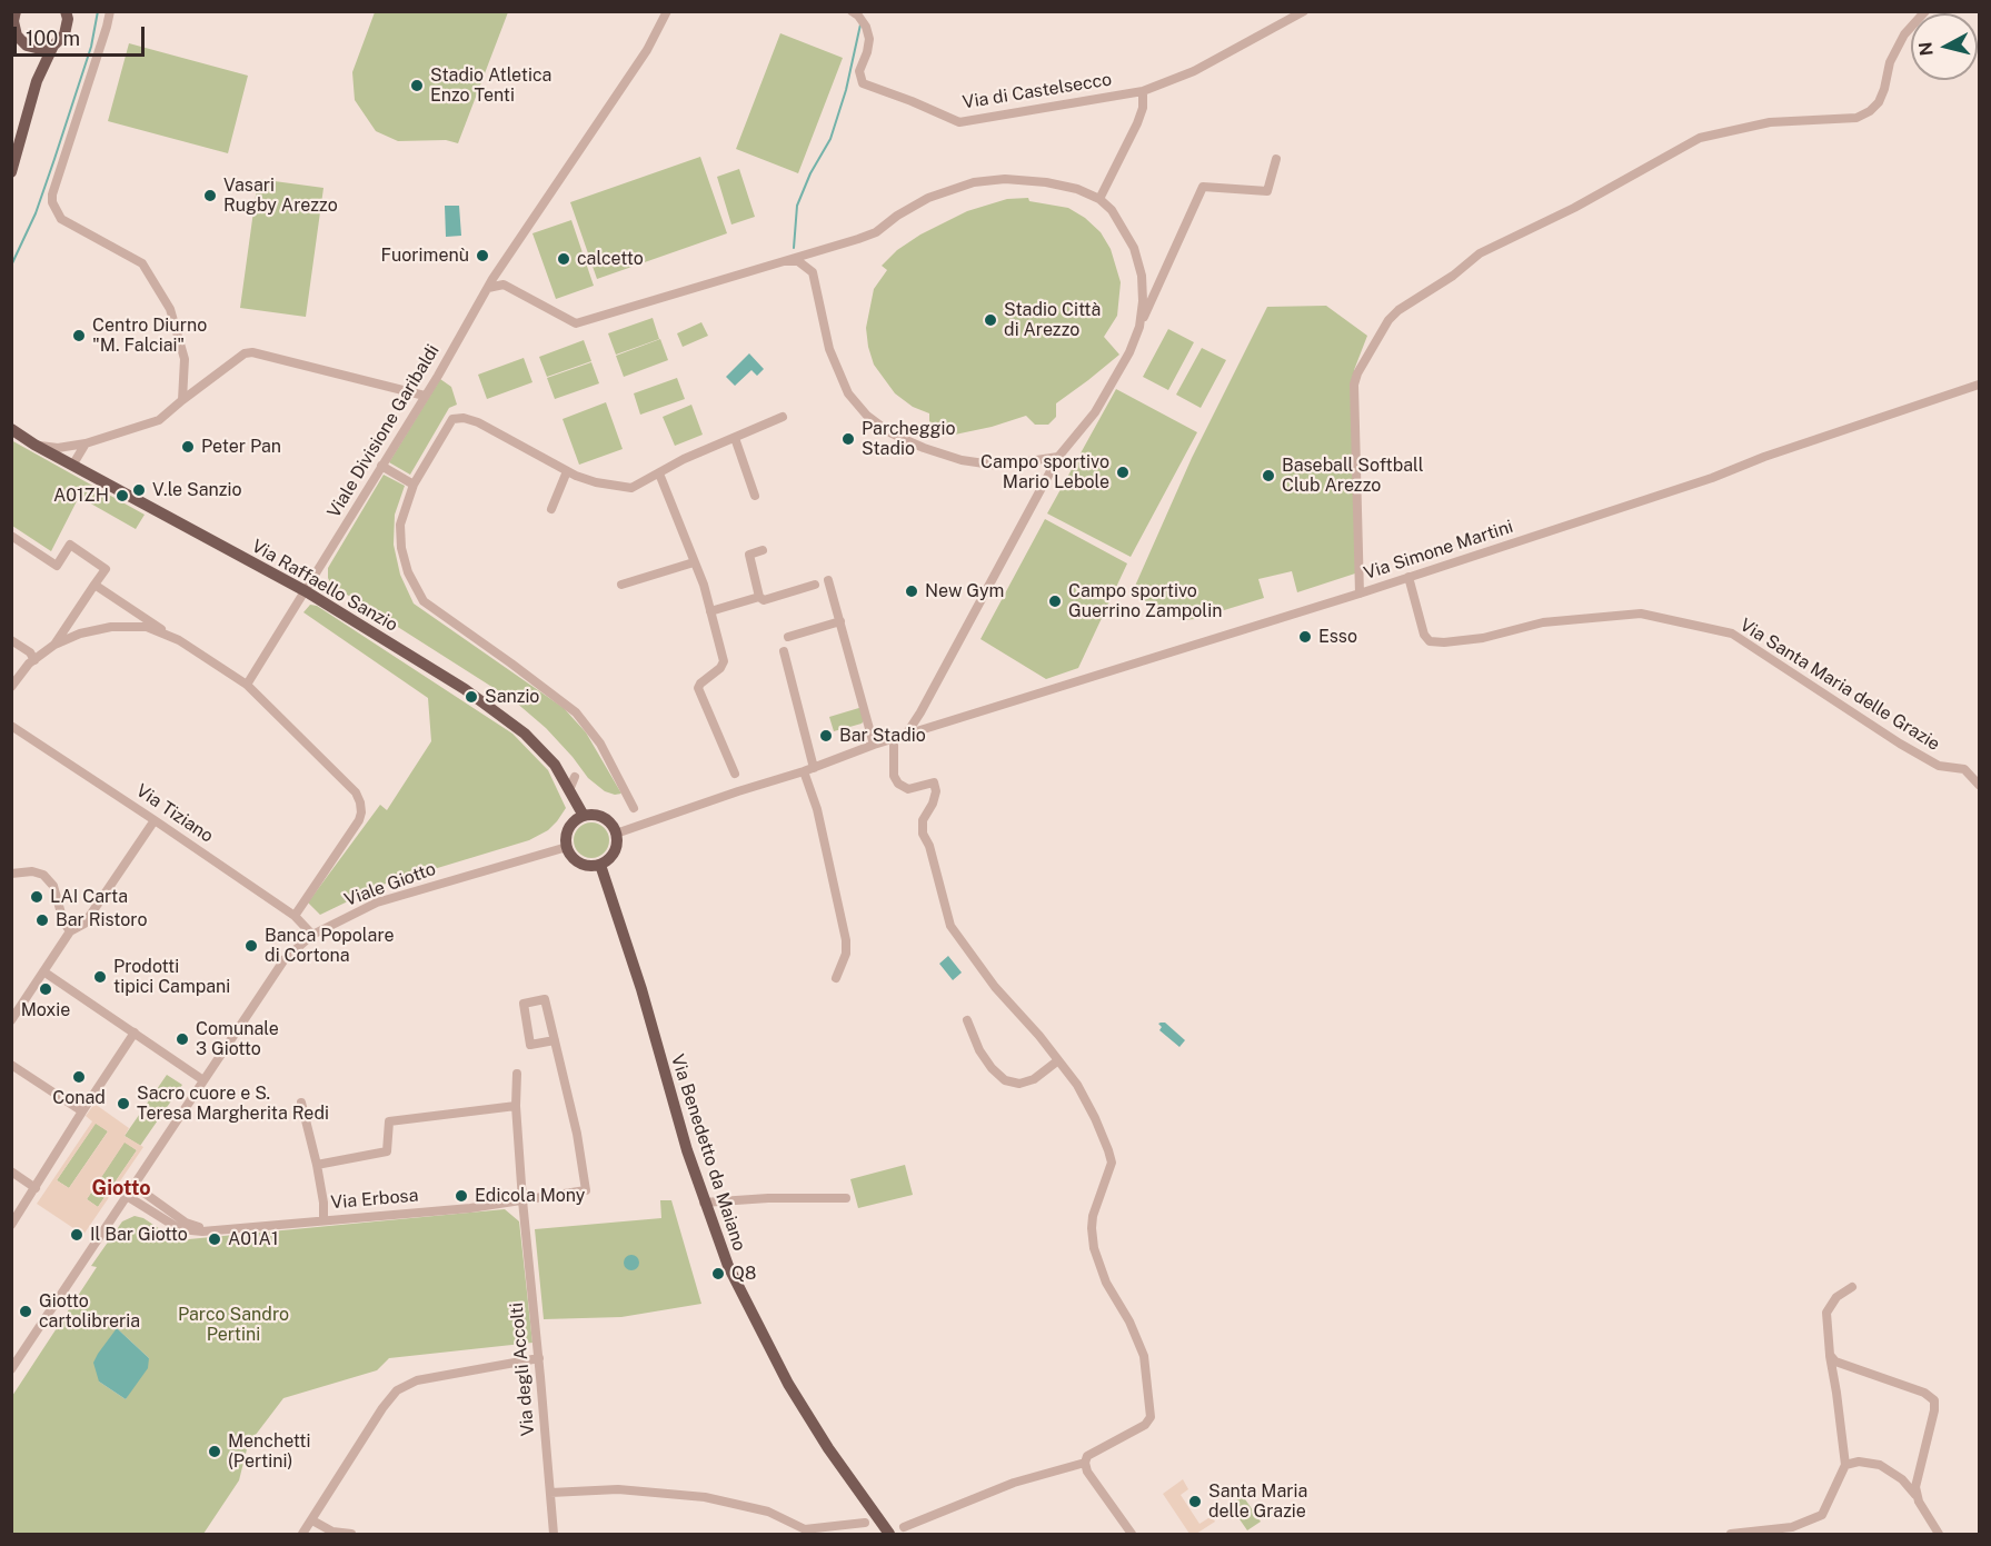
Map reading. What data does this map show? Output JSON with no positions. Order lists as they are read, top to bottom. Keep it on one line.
{"streets":{"main road":["Via Raffaello Sanzio","Via Benedetto da Maiano"],"street":["Via di Castelsecco","Viale Divisione Garibaldi","Via Simone Martini","Via Santa Maria delle Grazie","Via Tiziano","Viale Giotto","Via Erbosa","Via degli Accolti"]},"crossings":[["Viale Divisione Garibaldi","Via Raffaello Sanzio"],["Via Simone Martini","Via Santa Maria delle Grazie"],["Via Raffaello Sanzio","Viale Giotto"],["Via Raffaello Sanzio","Via Benedetto da Maiano"],["Via Tiziano","Viale Giotto"],["Viale Giotto","Via Benedetto da Maiano"],["Viale Giotto","Via Erbosa"],["Via Erbosa","Via degli Accolti"]],"districts":["Giotto"],"parks":["Parco Sandro Pertini"],"places":["Stadio Atletica Enzo Tenti","Vasari Rugby Arezzo","Fuorimenù","calcetto","Stadio Città di Arezzo","Centro Diurno \"M. Falciai\"","Parcheggio Stadio","Peter Pan","Campo sportivo Mario Lebole","Baseball Softball Club Arezzo","V.le Sanzio","A01ZH","New Gym","Campo sportivo Guerrino Zampolin","Esso","Sanzio","Bar Stadio","LAI Carta","Bar Ristoro","Banca Popolare di Cortona","Prodotti tipici Campani","Moxie","Comunale 3 Giotto","Conad","Sacro cuore e S. Teresa Margherita Redi","Edicola Mony","Il Bar Giotto","A01A1","Q8","Giotto cartolibreria","Menchetti (Pertini)","Santa Maria delle Grazie"],"scale_bar":"100 m","north":"left"}
